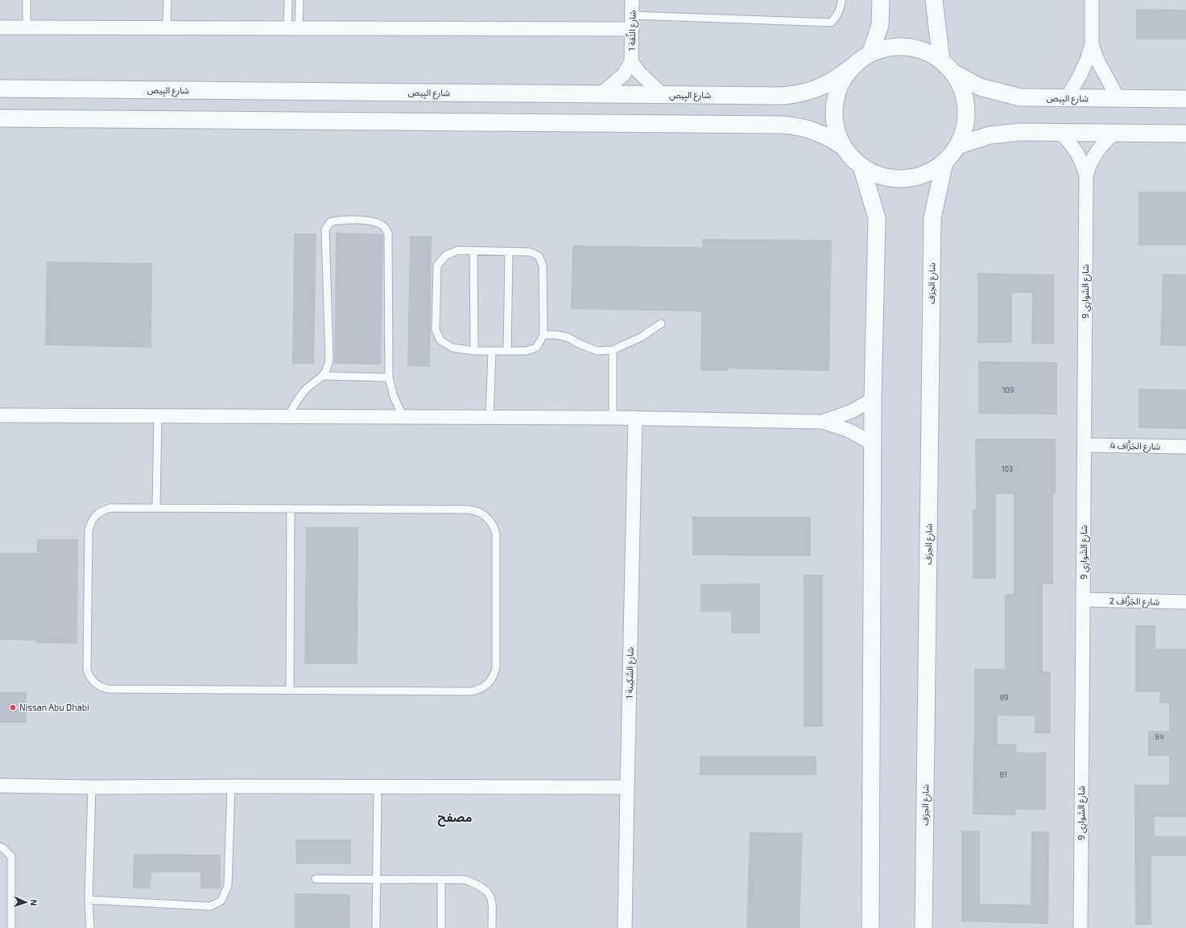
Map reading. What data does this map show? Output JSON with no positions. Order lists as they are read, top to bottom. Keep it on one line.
{"streets":{"street":["شارع الثِّقة 1","شارع البِيص","شارع الحِرَف","شارع السَّوارِي 9","شارع الجَزَّاف 4","شارع الجَزَّاف 2","شارع السَّكِينة 1"]},"crossings":[["شارع الثِّقة 1","شارع البِيص"],["شارع السَّوارِي 9","شارع الجَزَّاف 4"],["شارع السَّوارِي 9","شارع الجَزَّاف 2"]],"districts":["مصفح"],"places":["Nissan Abu Dhabi"],"house_numbers":["109","103","89","84","81"],"north":"right"}
